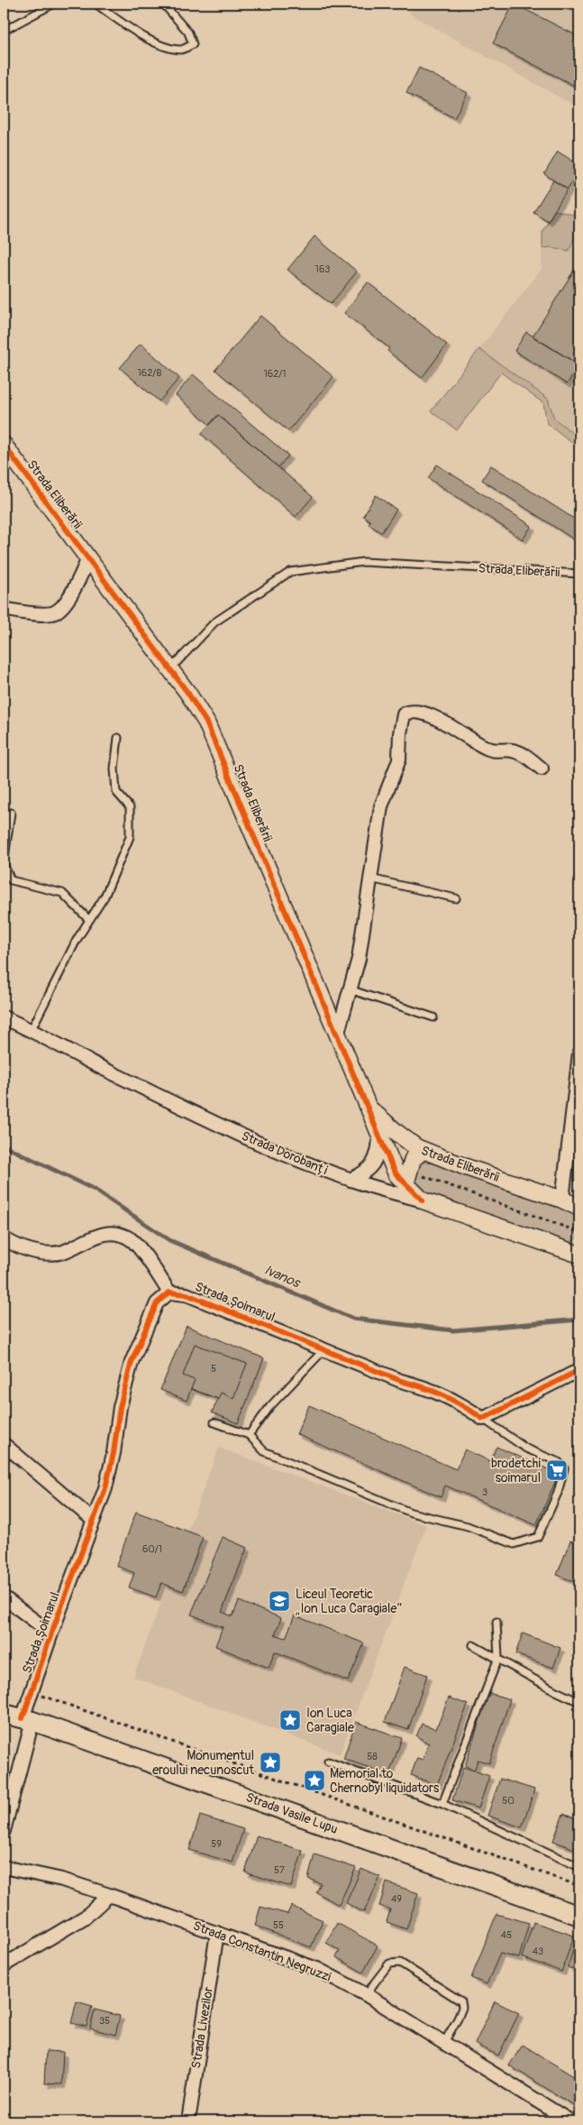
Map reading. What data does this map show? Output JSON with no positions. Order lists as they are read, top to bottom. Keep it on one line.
{"streets":{"main road":["Strada Vasile Lupu"],"street":["Strada Eliberării","Strada Dorobanți","Strada Șoimarul","Strada Constantin Negruzzi","Strada Livezilor"]},"crossings":[["Strada Eliberării","Strada Dorobanți"],["Strada Șoimarul","Strada Vasile Lupu"],["Strada Constantin Negruzzi","Strada Livezilor"]],"water":["Ivanos"],"places":{"supermarket":["brodetchi soimarul"],"school or university":["Liceul Teoretic „Ion Luca Caragiale”"],"place":["Ion Luca Caragiale","Monumentul eroului necunoscut","Memorial to Chernobyl liquidators"]},"house_numbers":["163","162/B","162/1","5","3","60/1","58","50","59","57","49","55","45","43","35"]}
